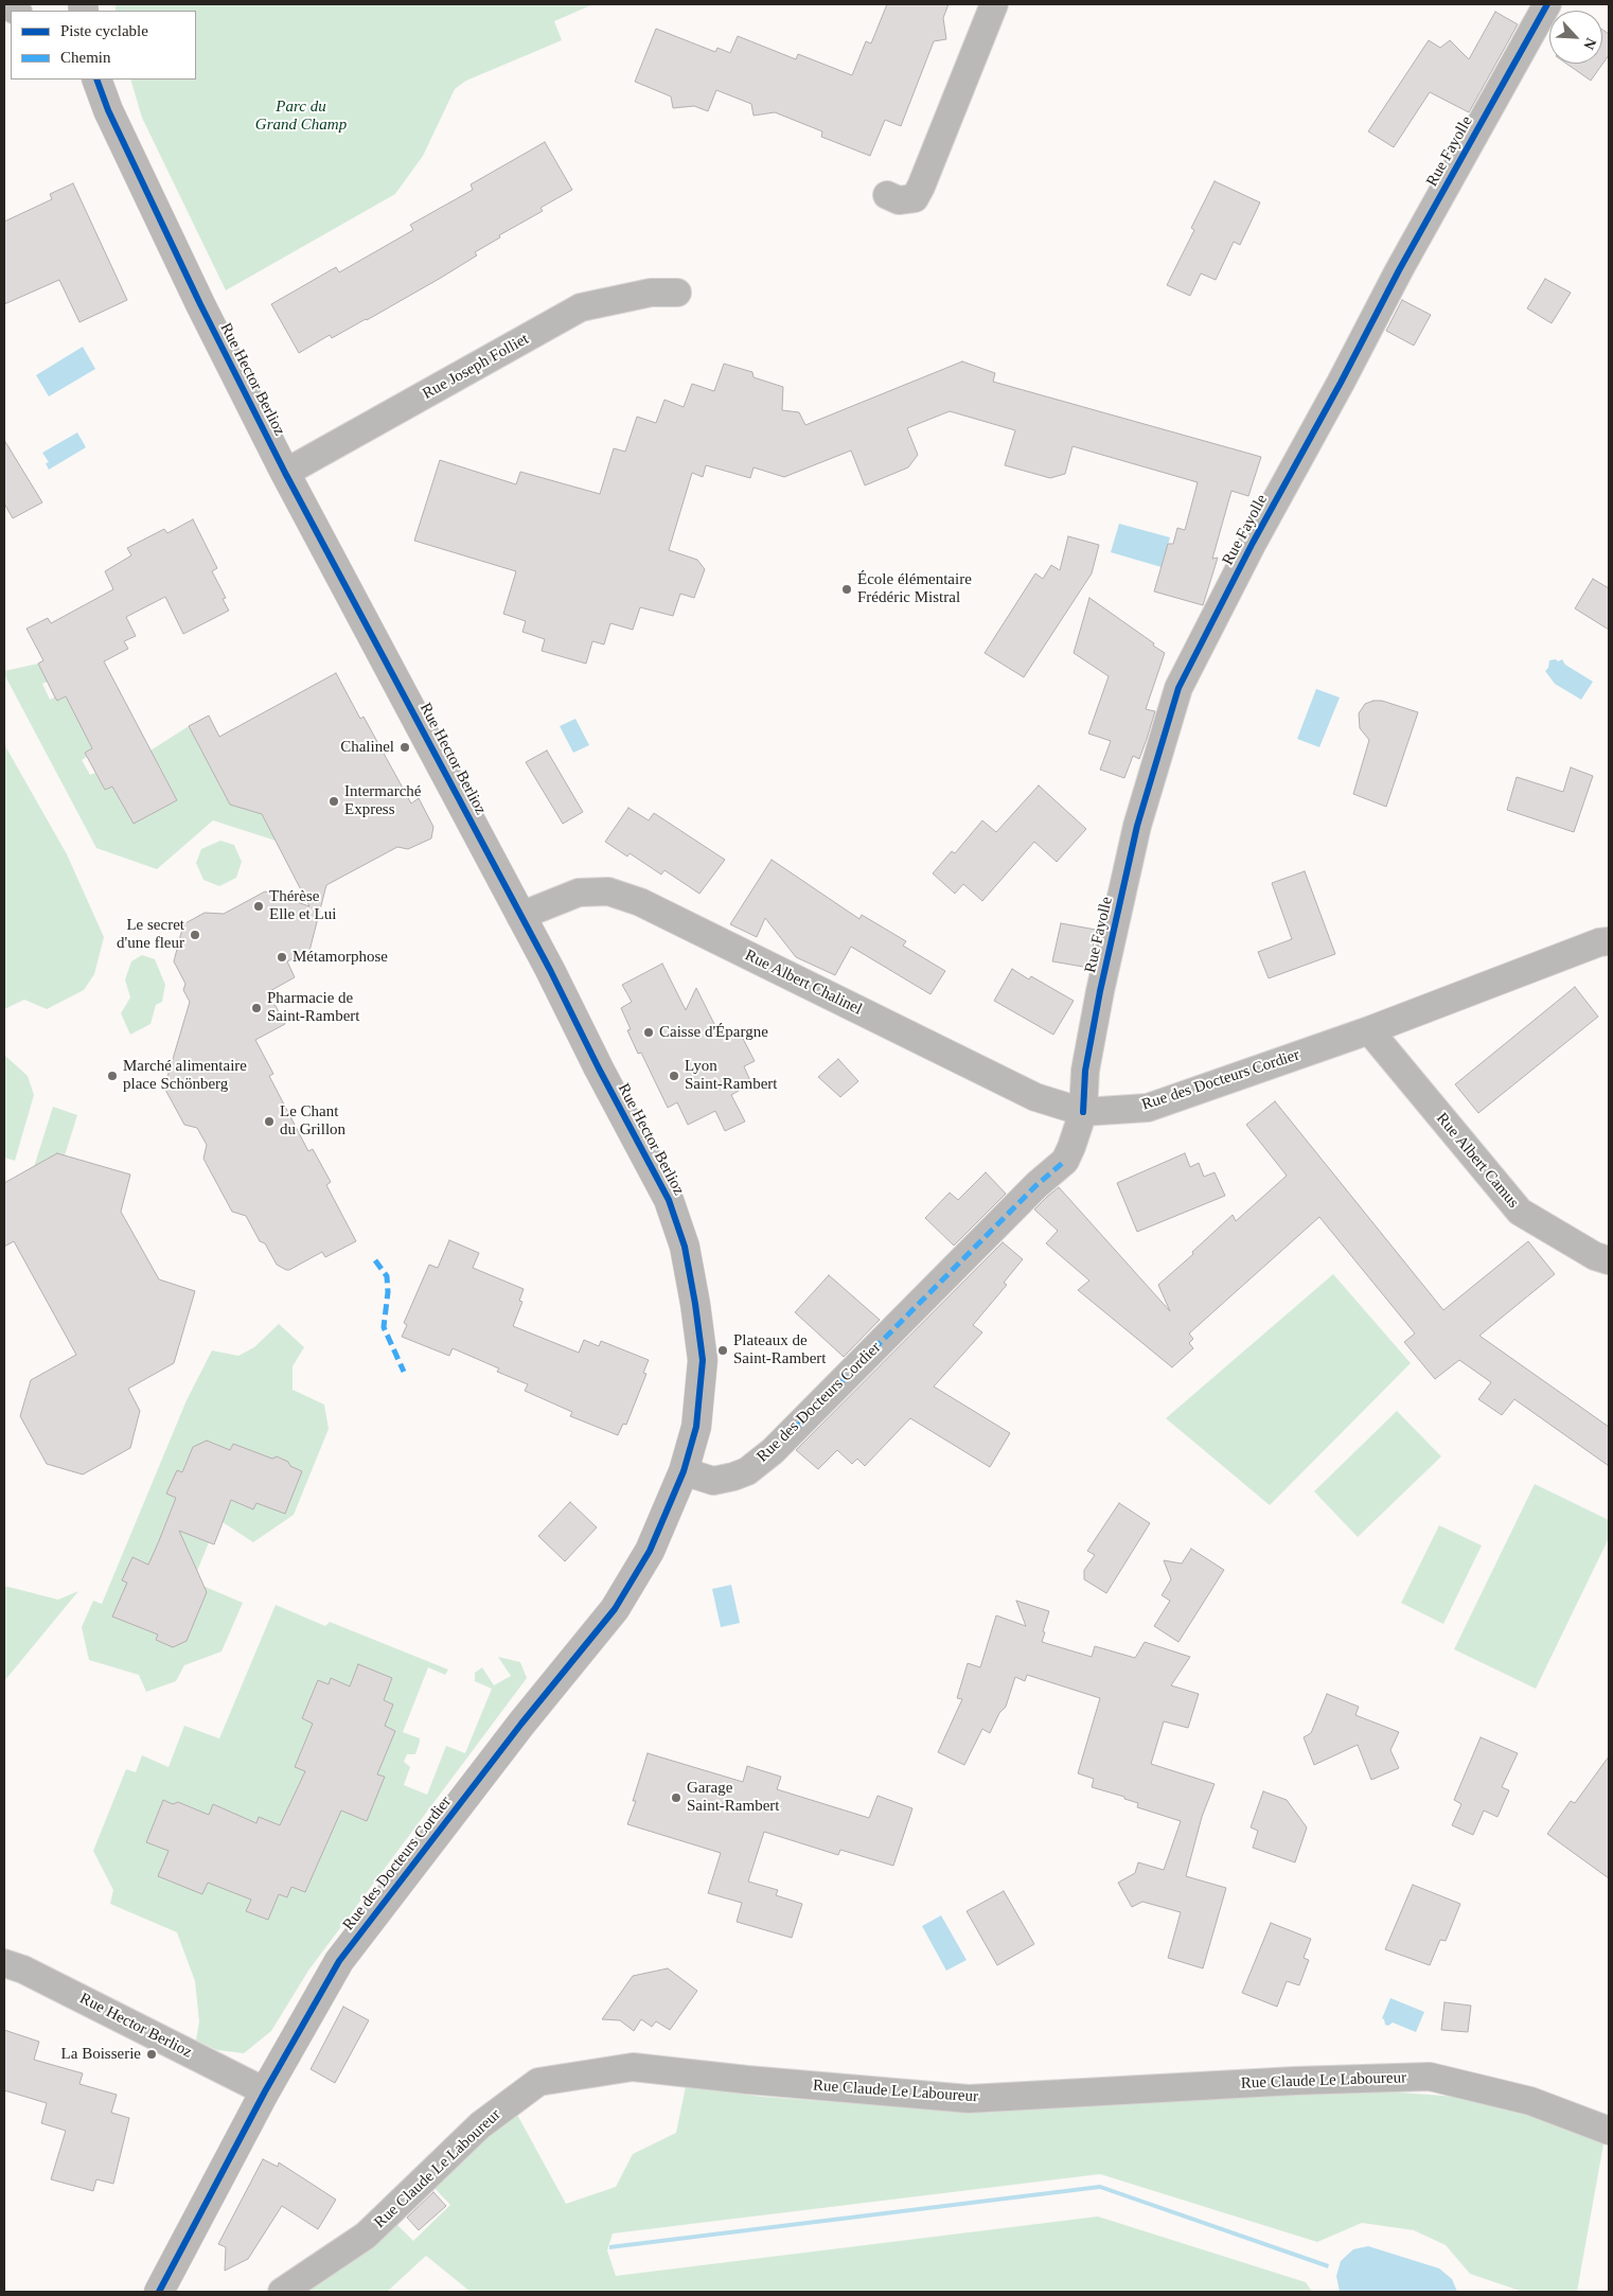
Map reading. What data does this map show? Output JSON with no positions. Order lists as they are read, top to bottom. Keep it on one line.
{"streets":{"street":["Rue Fayolle","Rue Joseph Folliet","Rue Hector Berlioz","Rue Albert Chalinel","Rue des Docteurs Cordier","Rue Albert Camus","Rue Claude Le Laboureur"]},"crossings":[["Rue Fayolle","Rue Albert Chalinel"],["Rue Fayolle","Rue des Docteurs Cordier"],["Rue Joseph Folliet","Rue Hector Berlioz"],["Rue Hector Berlioz","Rue Albert Chalinel"],["Rue Hector Berlioz","Rue des Docteurs Cordier"],["Rue Albert Chalinel","Rue des Docteurs Cordier"],["Rue des Docteurs Cordier","Rue Albert Camus"]],"parks":["Parc du Grand Champ"],"places":["École élémentaire Frédéric Mistral","Chalinel","Intermarché Express","Thérèse Elle et Lui","Le secret d'une fleur","Métamorphose","Pharmacie de Saint-Rambert","Caisse d'Épargne","Marché alimentaire place Schönberg","Lyon Saint-Rambert","Le Chant du Grillon","Plateaux de Saint-Rambert","Garage Saint-Rambert","La Boisserie"],"legend":["Piste cyclable","Chemin"],"north":"bottom right"}
